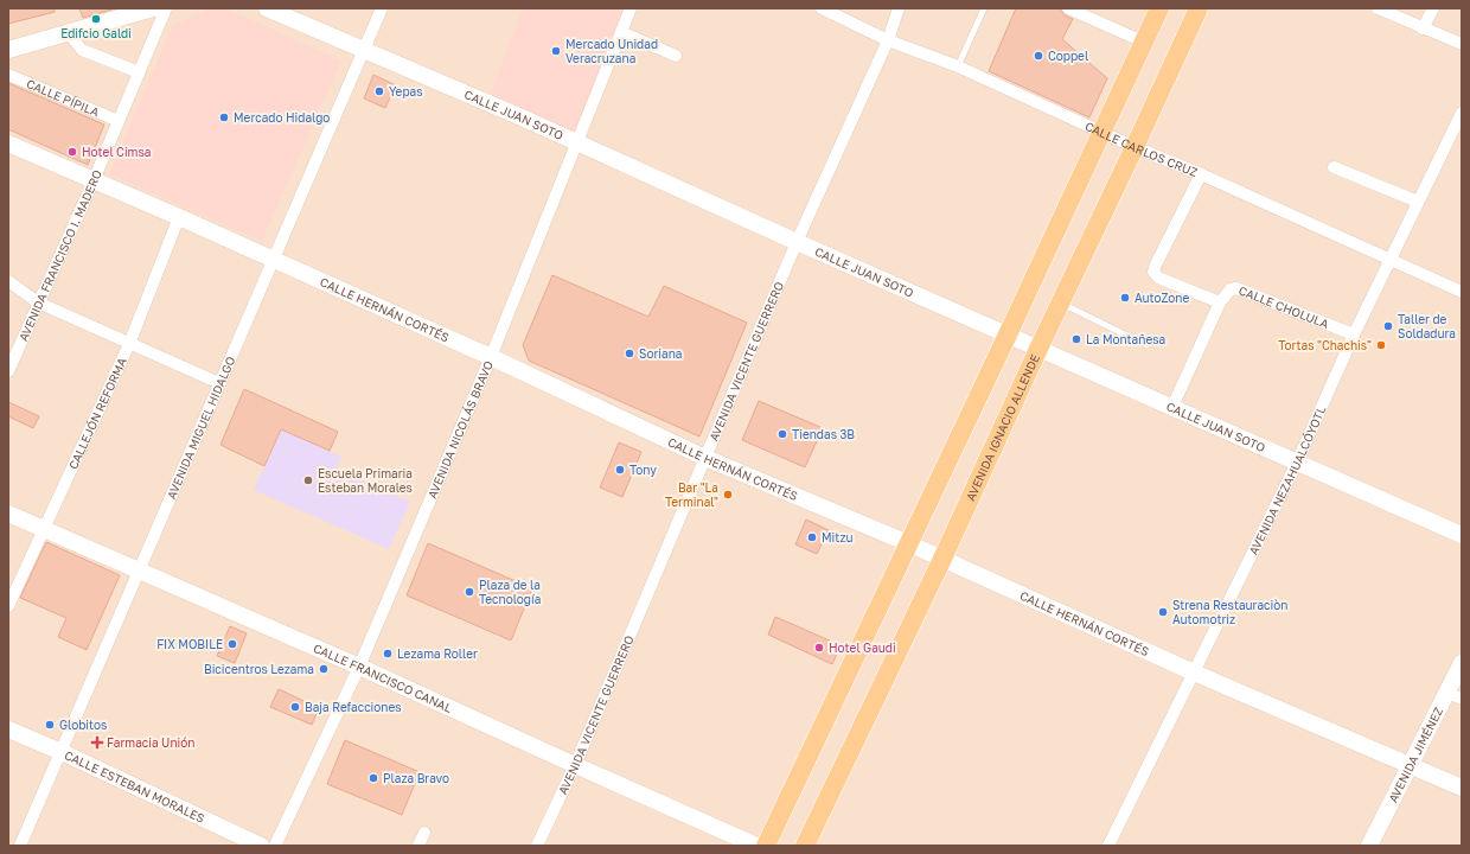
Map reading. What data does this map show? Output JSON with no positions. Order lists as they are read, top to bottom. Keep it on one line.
{"streets":{"main road":["CALLE JUAN SOTO","CALLE HERNÁN CORTÉS","AVENIDA IGNACIO ALLENDE","CALLE FRANCISCO CANAL","AVENIDA JIMÉNEZ","CALLE ESTEBAN MORALES"],"street":["CALLE PÍPILA","CALLE CARLOS CRUZ","AVENIDA FRANCISCO I. MADERO","CALLE CHOLULA","AVENIDA VICENTE GUERRERO","CALLEJÓN REFORMA","AVENIDA MIGUEL HIDALGO","AVENIDA NICOLÁS BRAVO","AVENIDA NEZAHUALCÓYOTL"]},"crossings":[["CALLE PÍPILA","AVENIDA FRANCISCO I. MADERO"],["CALLE JUAN SOTO","CALLE CHOLULA"],["CALLE JUAN SOTO","AVENIDA VICENTE GUERRERO"],["CALLE JUAN SOTO","AVENIDA MIGUEL HIDALGO"],["CALLE JUAN SOTO","AVENIDA IGNACIO ALLENDE"],["CALLE JUAN SOTO","AVENIDA NICOLÁS BRAVO"],["CALLE JUAN SOTO","AVENIDA NEZAHUALCÓYOTL"],["CALLE CARLOS CRUZ","CALLE CHOLULA"],["CALLE CARLOS CRUZ","AVENIDA VICENTE GUERRERO"],["CALLE CARLOS CRUZ","AVENIDA IGNACIO ALLENDE"],["CALLE CARLOS CRUZ","AVENIDA NEZAHUALCÓYOTL"],["AVENIDA FRANCISCO I. MADERO","CALLE HERNÁN CORTÉS"],["CALLE CHOLULA","AVENIDA NEZAHUALCÓYOTL"],["CALLE HERNÁN CORTÉS","AVENIDA VICENTE GUERRERO"],["CALLE HERNÁN CORTÉS","CALLEJÓN REFORMA"],["CALLE HERNÁN CORTÉS","AVENIDA MIGUEL HIDALGO"],["CALLE HERNÁN CORTÉS","AVENIDA IGNACIO ALLENDE"],["CALLE HERNÁN CORTÉS","AVENIDA NICOLÁS BRAVO"],["CALLE HERNÁN CORTÉS","AVENIDA NEZAHUALCÓYOTL"],["CALLE HERNÁN CORTÉS","AVENIDA JIMÉNEZ"],["AVENIDA VICENTE GUERRERO","CALLE FRANCISCO CANAL"],["CALLEJÓN REFORMA","CALLE FRANCISCO CANAL"],["AVENIDA MIGUEL HIDALGO","CALLE FRANCISCO CANAL"],["AVENIDA MIGUEL HIDALGO","CALLE ESTEBAN MORALES"],["AVENIDA NICOLÁS BRAVO","CALLE FRANCISCO CANAL"]],"places":{"other":["Edifcio Galdi","Mercado Unidad Veracruzana","Coppel","Yepas","Mercado Hidalgo","Hotel Cimsa","AutoZone","Taller de Soldadura","La Montañesa","Tortas \"Chachis\"","Soriana","Tiendas 3B","Tony","Escuela Primaria Esteban Morales","Bar \"La Terminal\"","Mitzu","Plaza de la Tecnología","Strena Restauraciòn Automotriz","FIX MOBILE","Hotel Gaudi","Lezama Roller","Bicicentros Lezama","Baja Refacciones","Globitos","Plaza Bravo"],"health":["Farmacia Unión"]}}
